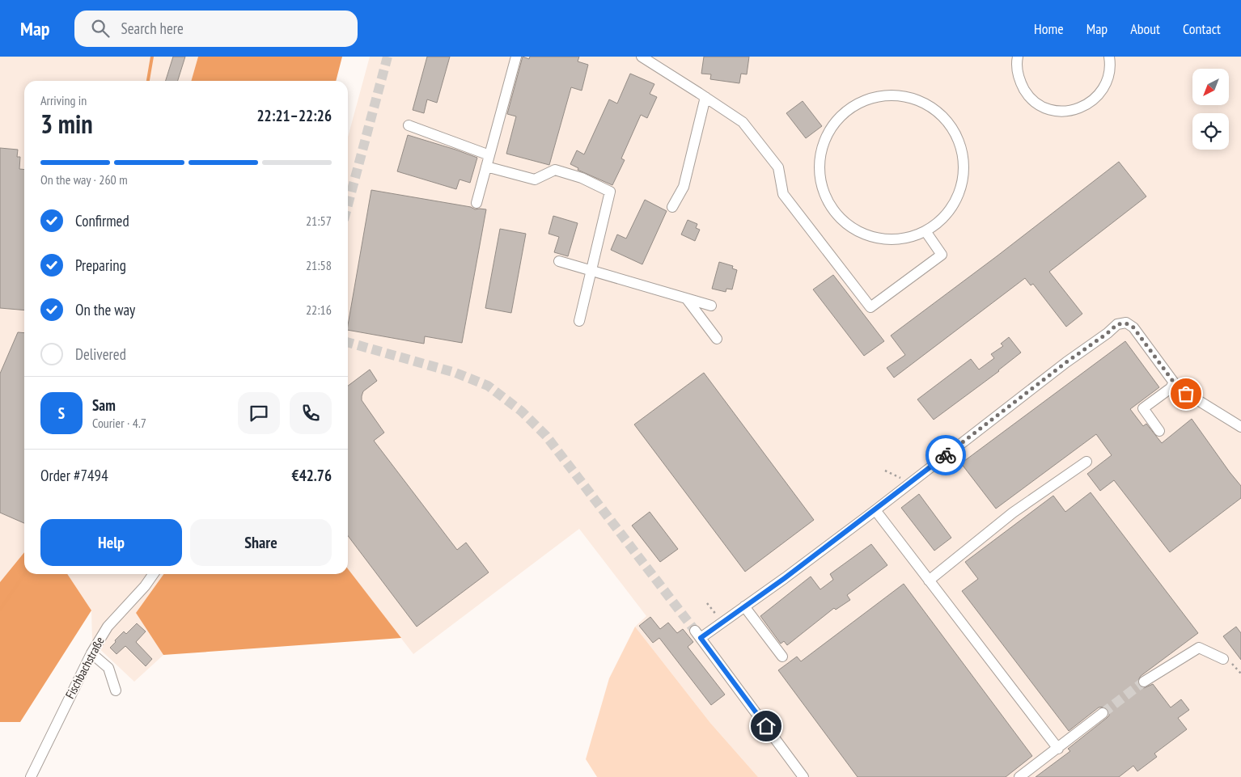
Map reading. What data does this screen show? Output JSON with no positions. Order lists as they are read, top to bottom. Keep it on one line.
{"streets":{"street":["Fischbachstraße"]},"north":"bottom left","page":{"header":"Map","search":"Search here","nav":["Home","Map","About","Contact"],"heading":["3 min","Arriving in","22:21–22:26"],"panel":["Sam","Courier · 4.7","Order #7494","€42.76"],"bar":"On the way · 260 m","list":[["Confirmed","21:57"],["Preparing","21:58"],["On the way","22:16"],"Delivered"],"round":"S","buttons":["Help","Share"]}}
